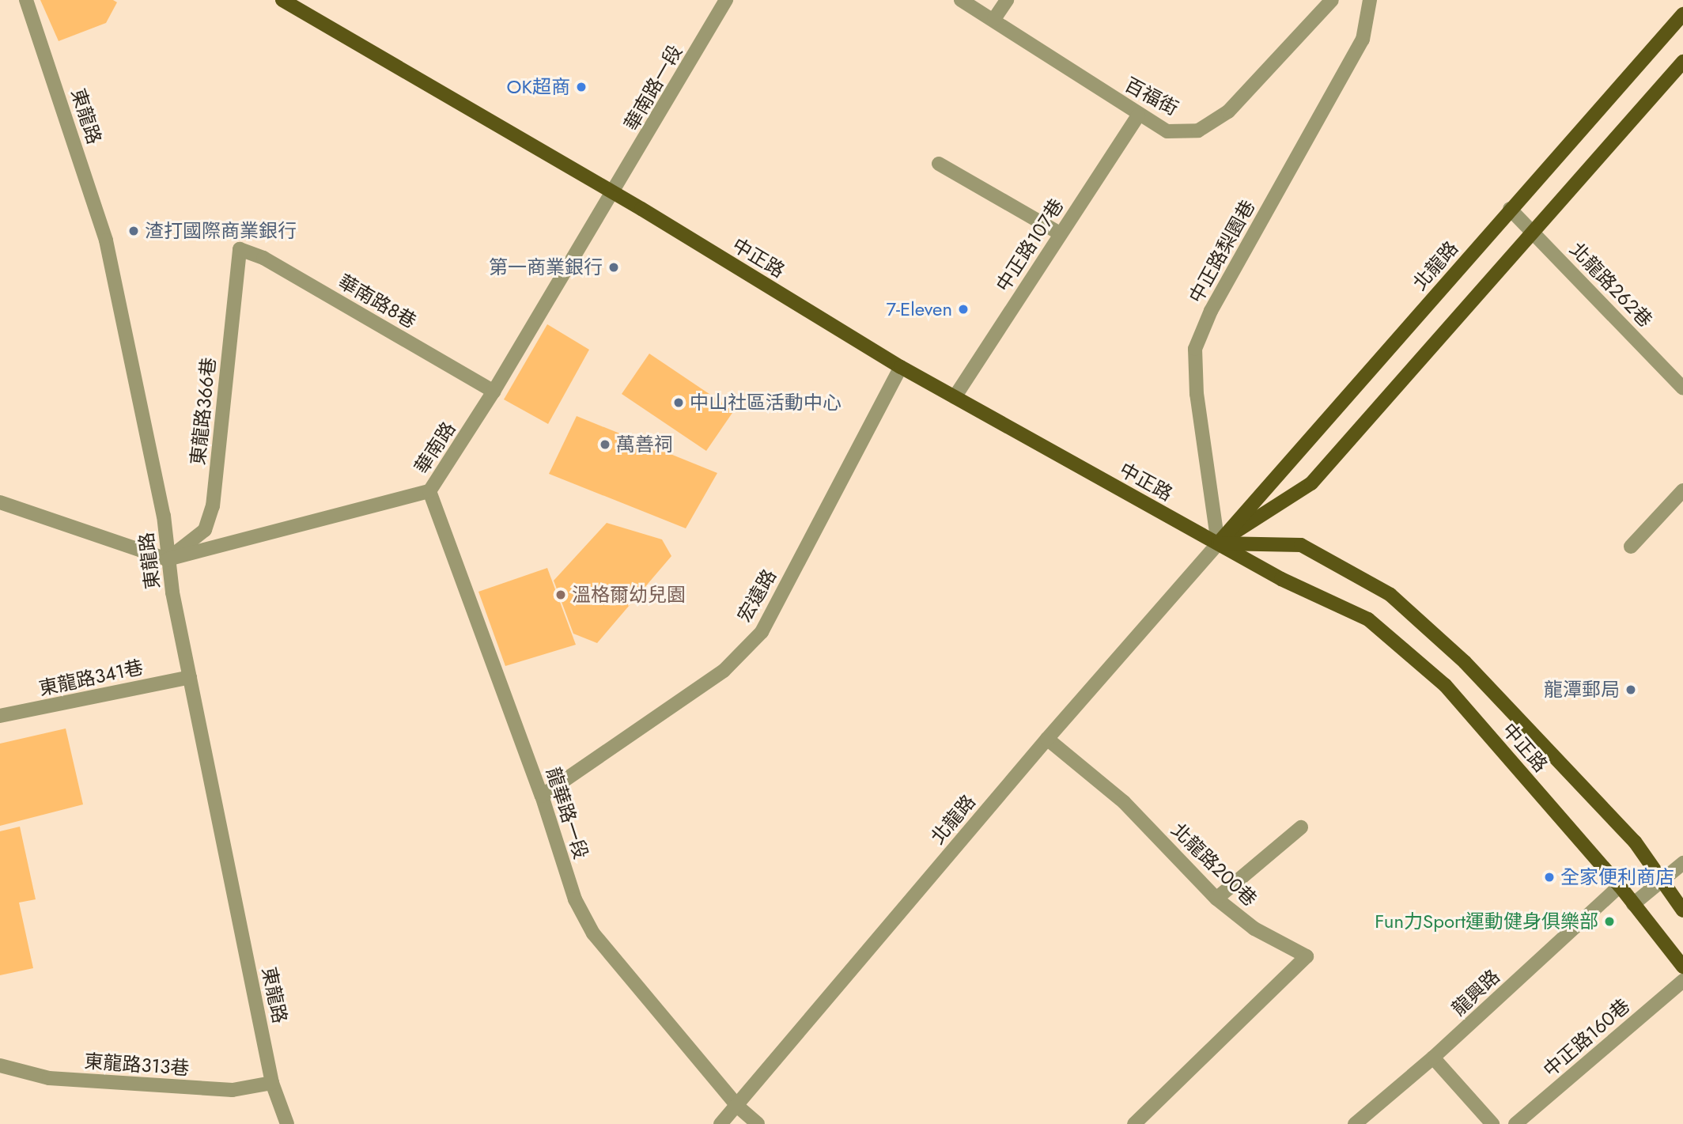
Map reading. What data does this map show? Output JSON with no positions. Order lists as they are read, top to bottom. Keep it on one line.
{"streets":{"main road":["中正路","北龍路"],"street":["華南路一段","百福街","東龍路","中正路107巷","中正路梨園巷","北龍路262巷","華南路8巷","東龍路366巷","華南路","宏遠路","東龍路341巷","龍華路一段","北龍路200巷","龍興路","中正路160巷","東龍路313巷"]},"crossings":[["華南路一段","中正路"],["華南路一段","華南路"],["百福街","中正路107巷"],["東龍路","東龍路366巷"],["東龍路","華南路"],["東龍路","東龍路341巷"],["東龍路","東龍路313巷"],["中正路107巷","中正路"],["中正路梨園巷","中正路"],["中正路梨園巷","北龍路"],["中正路","北龍路"],["中正路","華南路"],["中正路","宏遠路"],["中正路","龍興路"],["北龍路","北龍路262巷"],["北龍路","龍華路一段"],["北龍路","北龍路200巷"],["華南路8巷","東龍路366巷"],["華南路8巷","華南路"],["東龍路366巷","華南路"],["華南路","龍華路一段"],["宏遠路","龍華路一段"]],"places":["OK超商","渣打國際商業銀行","第一商業銀行","7-Eleven","中山社區活動中心","萬善祠","溫格爾幼兒園","龍潭郵局","全家便利商店","Fun力Sport運動健身俱樂部"]}
